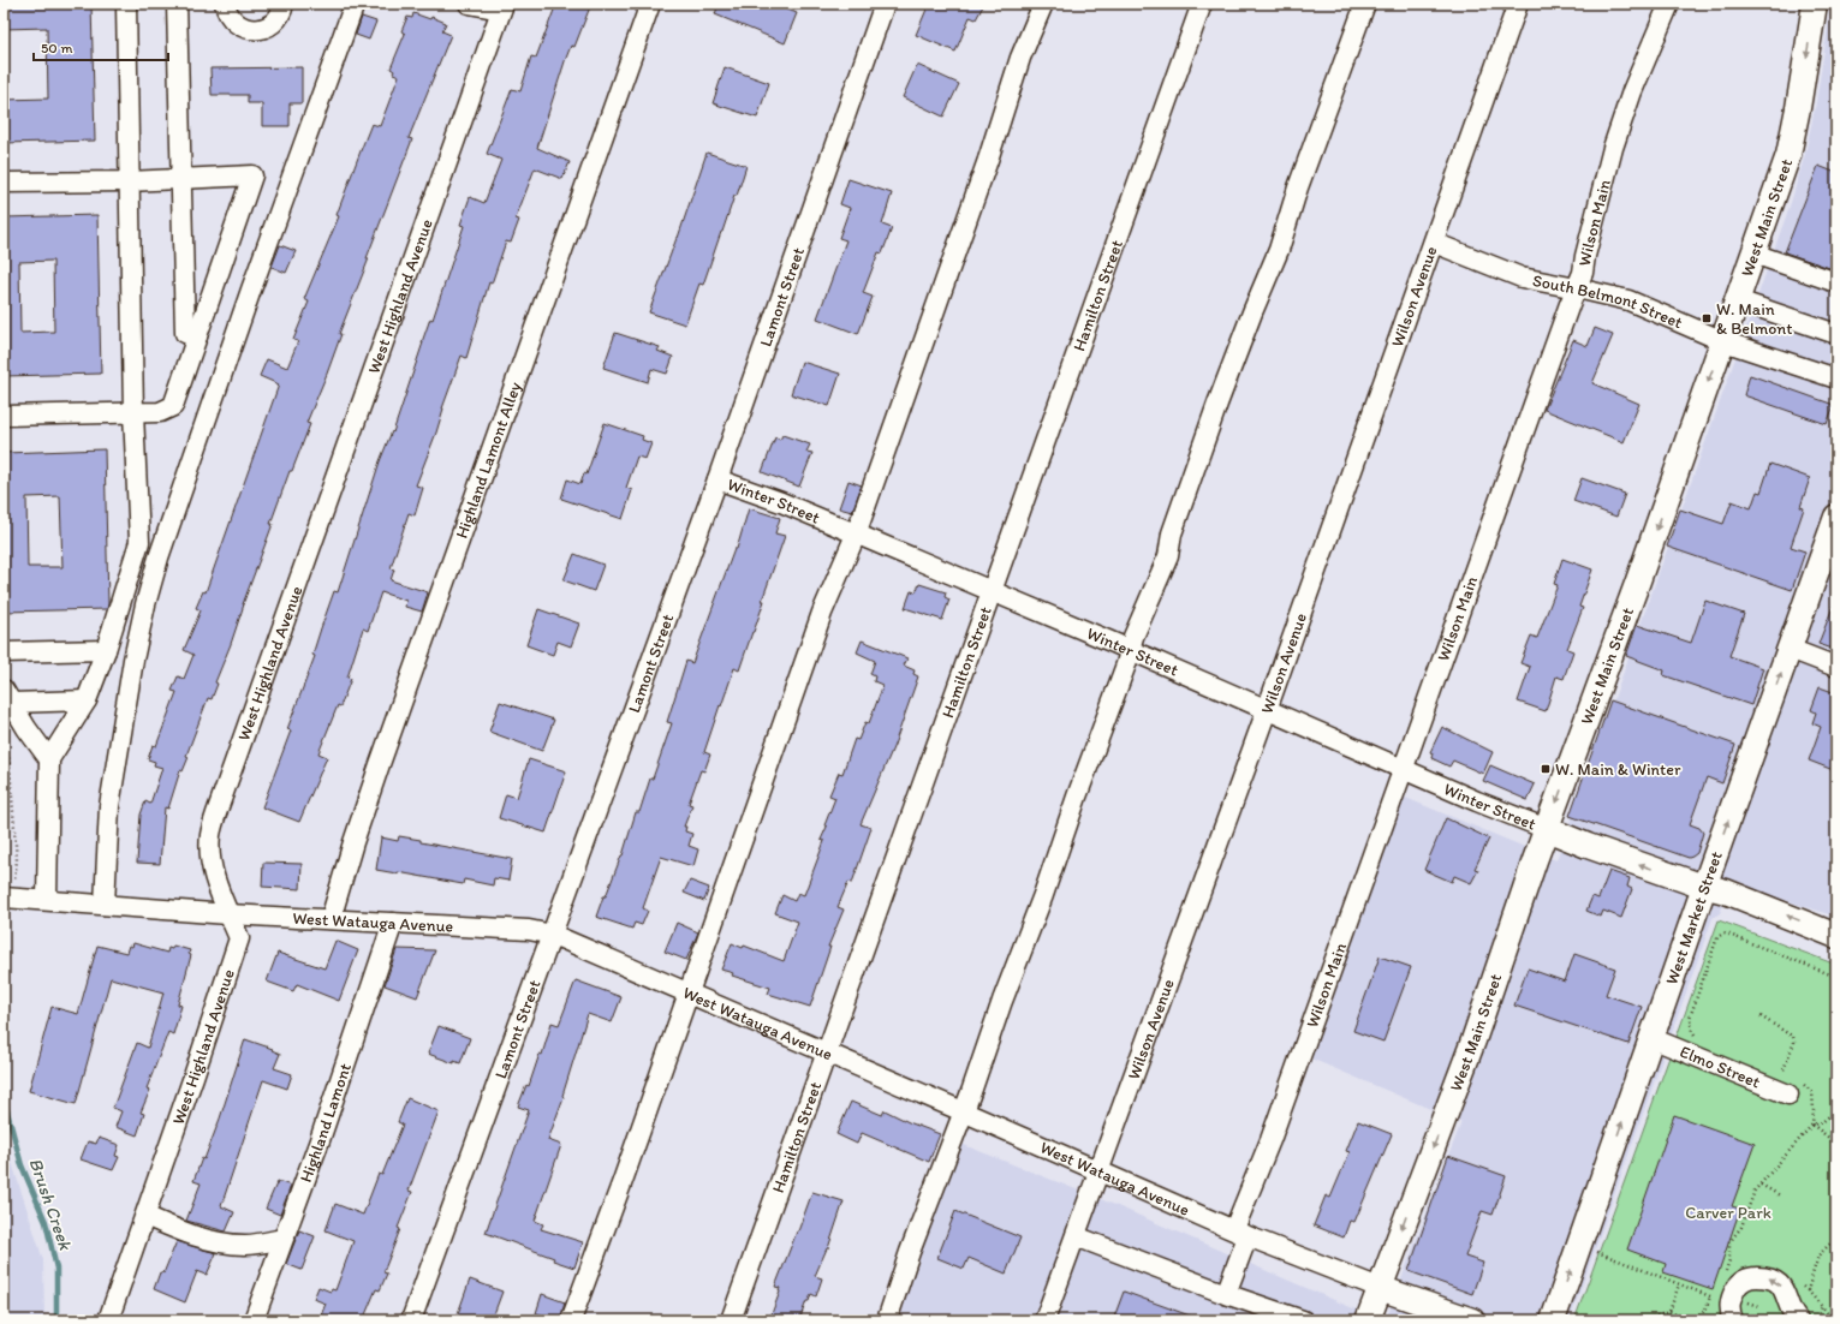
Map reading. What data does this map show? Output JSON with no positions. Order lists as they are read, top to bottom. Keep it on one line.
{"streets":{"main road":["West Main Street","West Market Street","West Watauga Avenue"],"street":["Wilson Main","Lamont Street","Hamilton Street","Wilson Avenue","West Highland Avenue","South Belmont Street","Highland Lamont Alley","Winter Street","Elmo Street","Highland Lamont"]},"crossings":[["West Main Street","South Belmont Street"],["West Main Street","Winter Street"],["West Main Street","West Watauga Avenue"],["Wilson Main","South Belmont Street"],["Wilson Main","Winter Street"],["Wilson Main","West Watauga Avenue"],["Lamont Street","Winter Street"],["Lamont Street","West Watauga Avenue"],["Hamilton Street","Winter Street"],["Hamilton Street","West Watauga Avenue"],["Wilson Avenue","South Belmont Street"],["Wilson Avenue","Winter Street"],["Wilson Avenue","West Watauga Avenue"],["West Highland Avenue","West Watauga Avenue"],["Highland Lamont Alley","West Watauga Avenue"],["West Market Street","Elmo Street"],["West Watauga Avenue","Highland Lamont"]],"one_way":["West Main Street","West Market Street"],"water":["Brush Creek"],"parks":["Carver Park"],"places":{"transit":["W. Main & Belmont","W. Main & Winter"]},"scale_bar":"50 m"}
